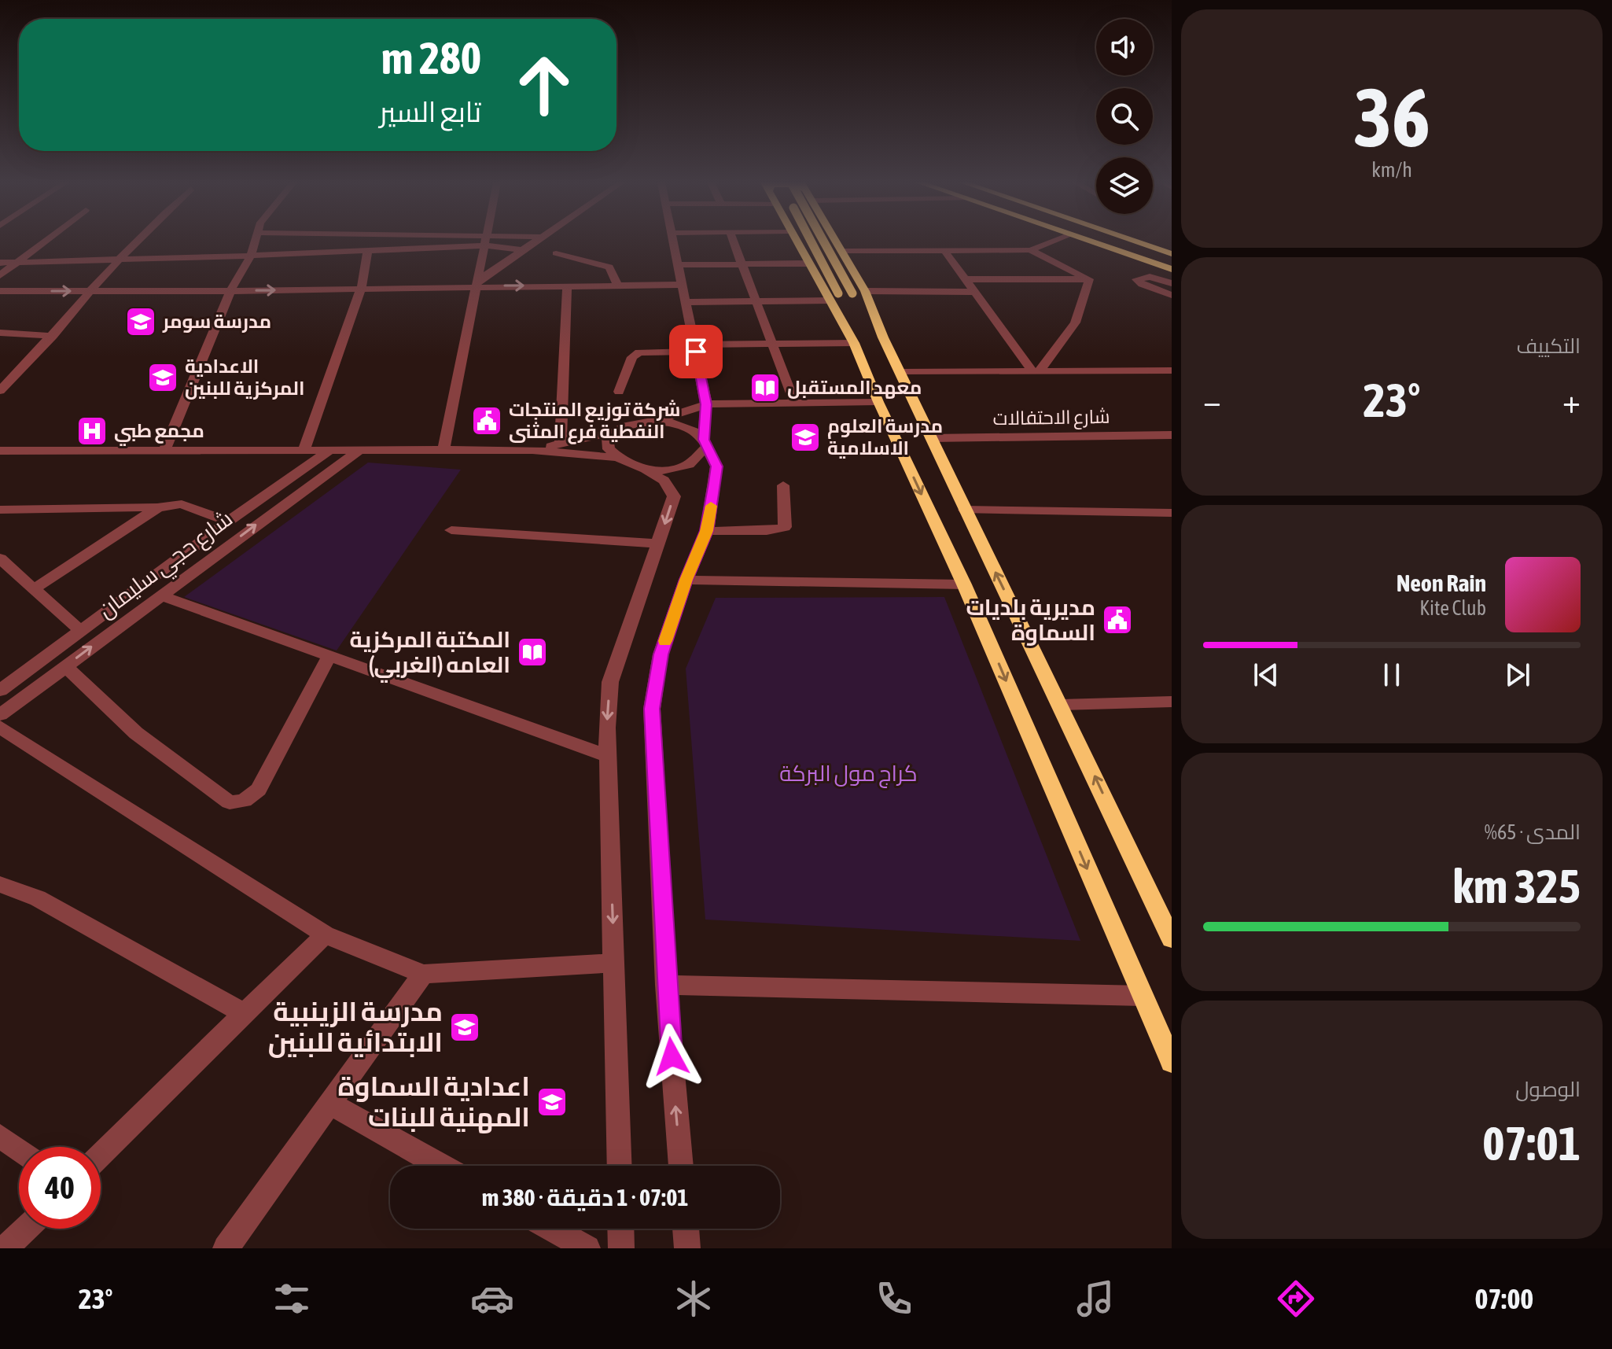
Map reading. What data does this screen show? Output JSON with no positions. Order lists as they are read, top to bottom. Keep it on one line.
{"streets":{"street":["شارع الاحتفالات","شارع حجي سليمان"]},"parks":["كراج مول البركة"],"places":{"school or university":["مدرسة سومر","الاعدادية المركزية للبنين","مدرسة العلوم الاسلامية","مدرسة الزينبية الابتدائية للبنين","اعدادية السماوة المهنية للبنات"],"library":["معهد المستقبل","المكتبة المركزية العامه (الغربي)"],"public building":["شركة توزيع المنتجات النفطية فرع المثنى","مديرية بلديات السماوة"],"hospital":["مجمع طبي"]},"page":{"tile":[["36","km/h"],"التكييف",["المدى · 65%","325 km"],["الوصول","07:01"]],"turn":["280 m","تابع السير"],"heat":["−","23°","+"],"song":["Neon Rain","Kite Club"],"limit":"40","trip":"07:01 · 1 دقيقة · 380 m","tabs":["07:00","23°"]}}
